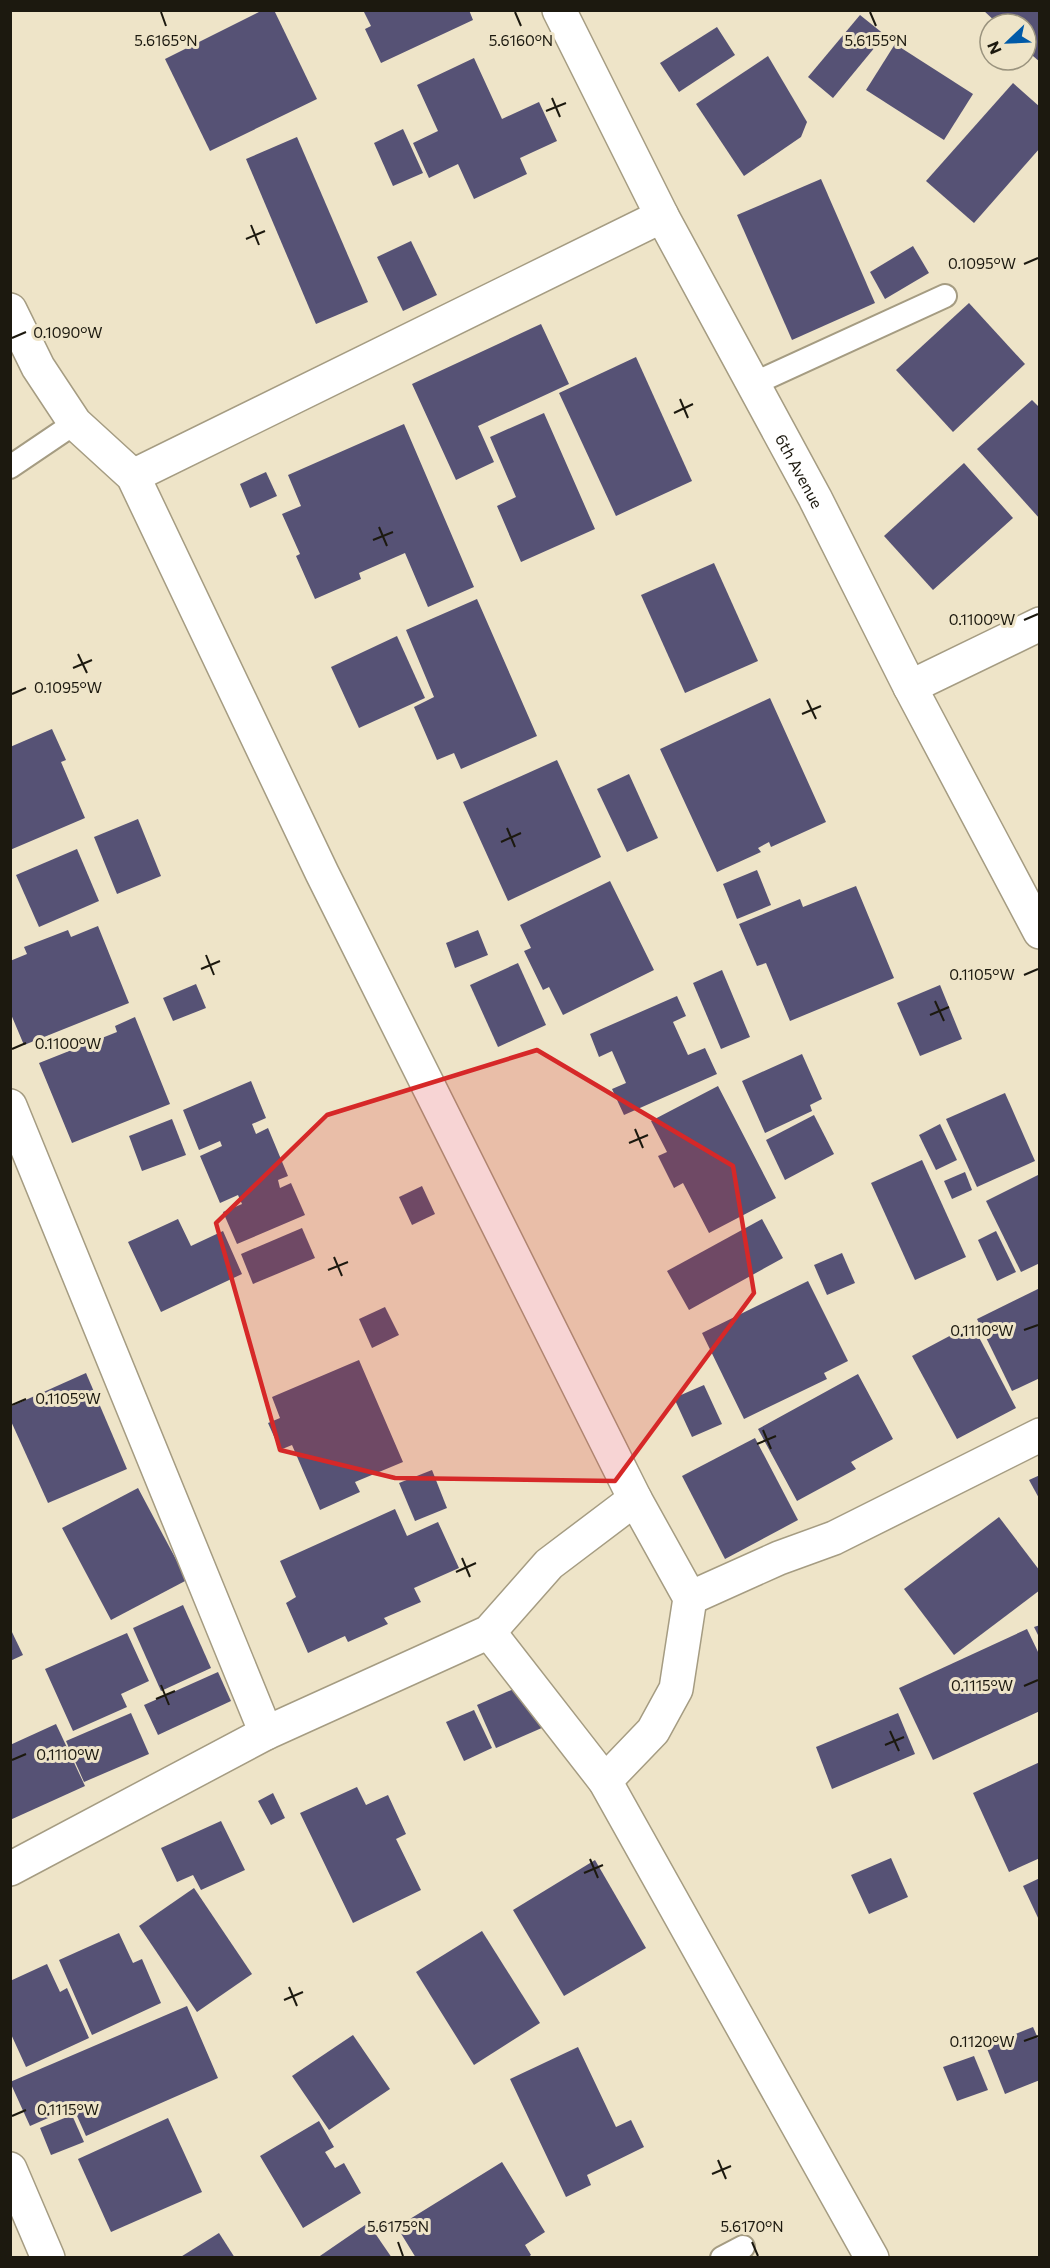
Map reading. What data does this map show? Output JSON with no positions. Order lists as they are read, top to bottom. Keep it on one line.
{"streets":{"street":["6th Avenue"]},"north":"bottom left","coordinates":["5.6165°N","5.6160°N","5.6155°N","0.1095°W","0.1090°W","0.1100°W","0.1105°W","0.1110°W","0.1115°W","0.1120°W","5.6175°N","5.6170°N"]}
